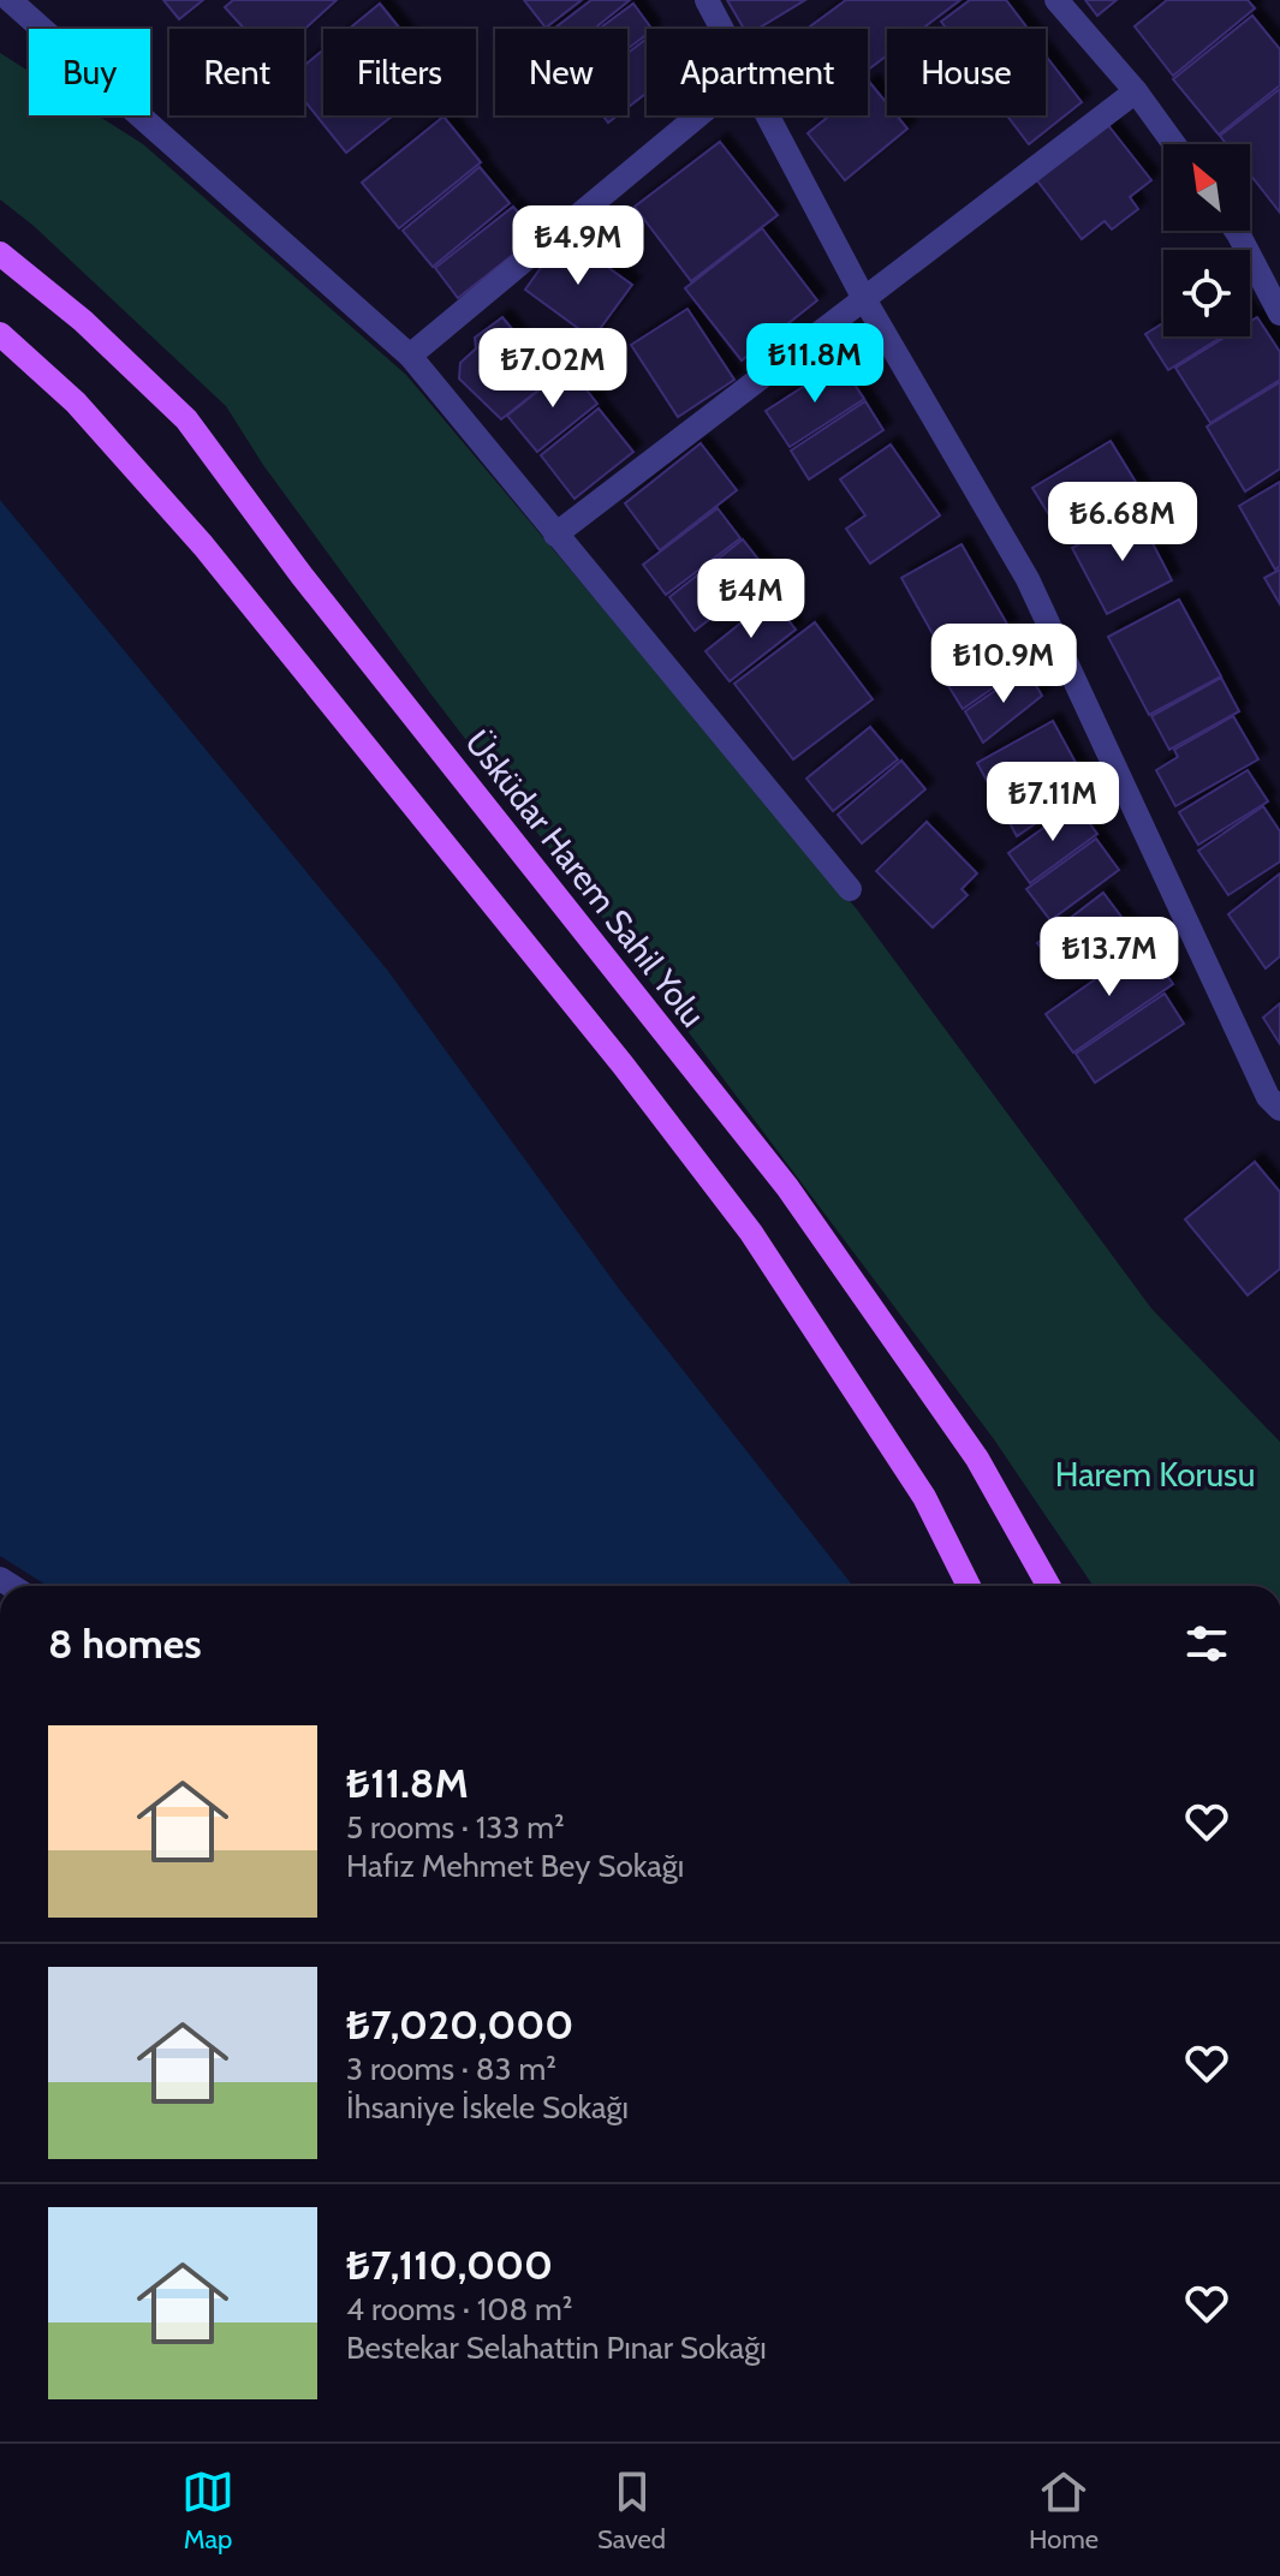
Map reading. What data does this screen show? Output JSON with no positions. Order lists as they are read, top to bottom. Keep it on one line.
{"streets":{"main road":["Üsküdar Harem Sahil Yolu"]},"parks":["Harem Korusu"],"north":"top left","page":{"chip":["Buy","Rent","Filters","New","Apartment","House"],"price":["₺4.9M","₺11.8M","₺7.02M","₺6.68M","₺4M","₺10.9M","₺7.11M","₺13.7M"],"heading":"8 homes","list":[{"name":"₺11.8M","note":"5 rooms · 133 m² · Hafız Mehmet Bey Sokağı"},{"name":"₺7,020,000","note":"3 rooms · 83 m² · İhsaniye İskele Sokağı"},{"name":"₺7,110,000","note":"4 rooms · 108 m² · Bestekar Selahattin Pınar Sokağı"}],"tabs":["Map","Saved","Home"]}}
